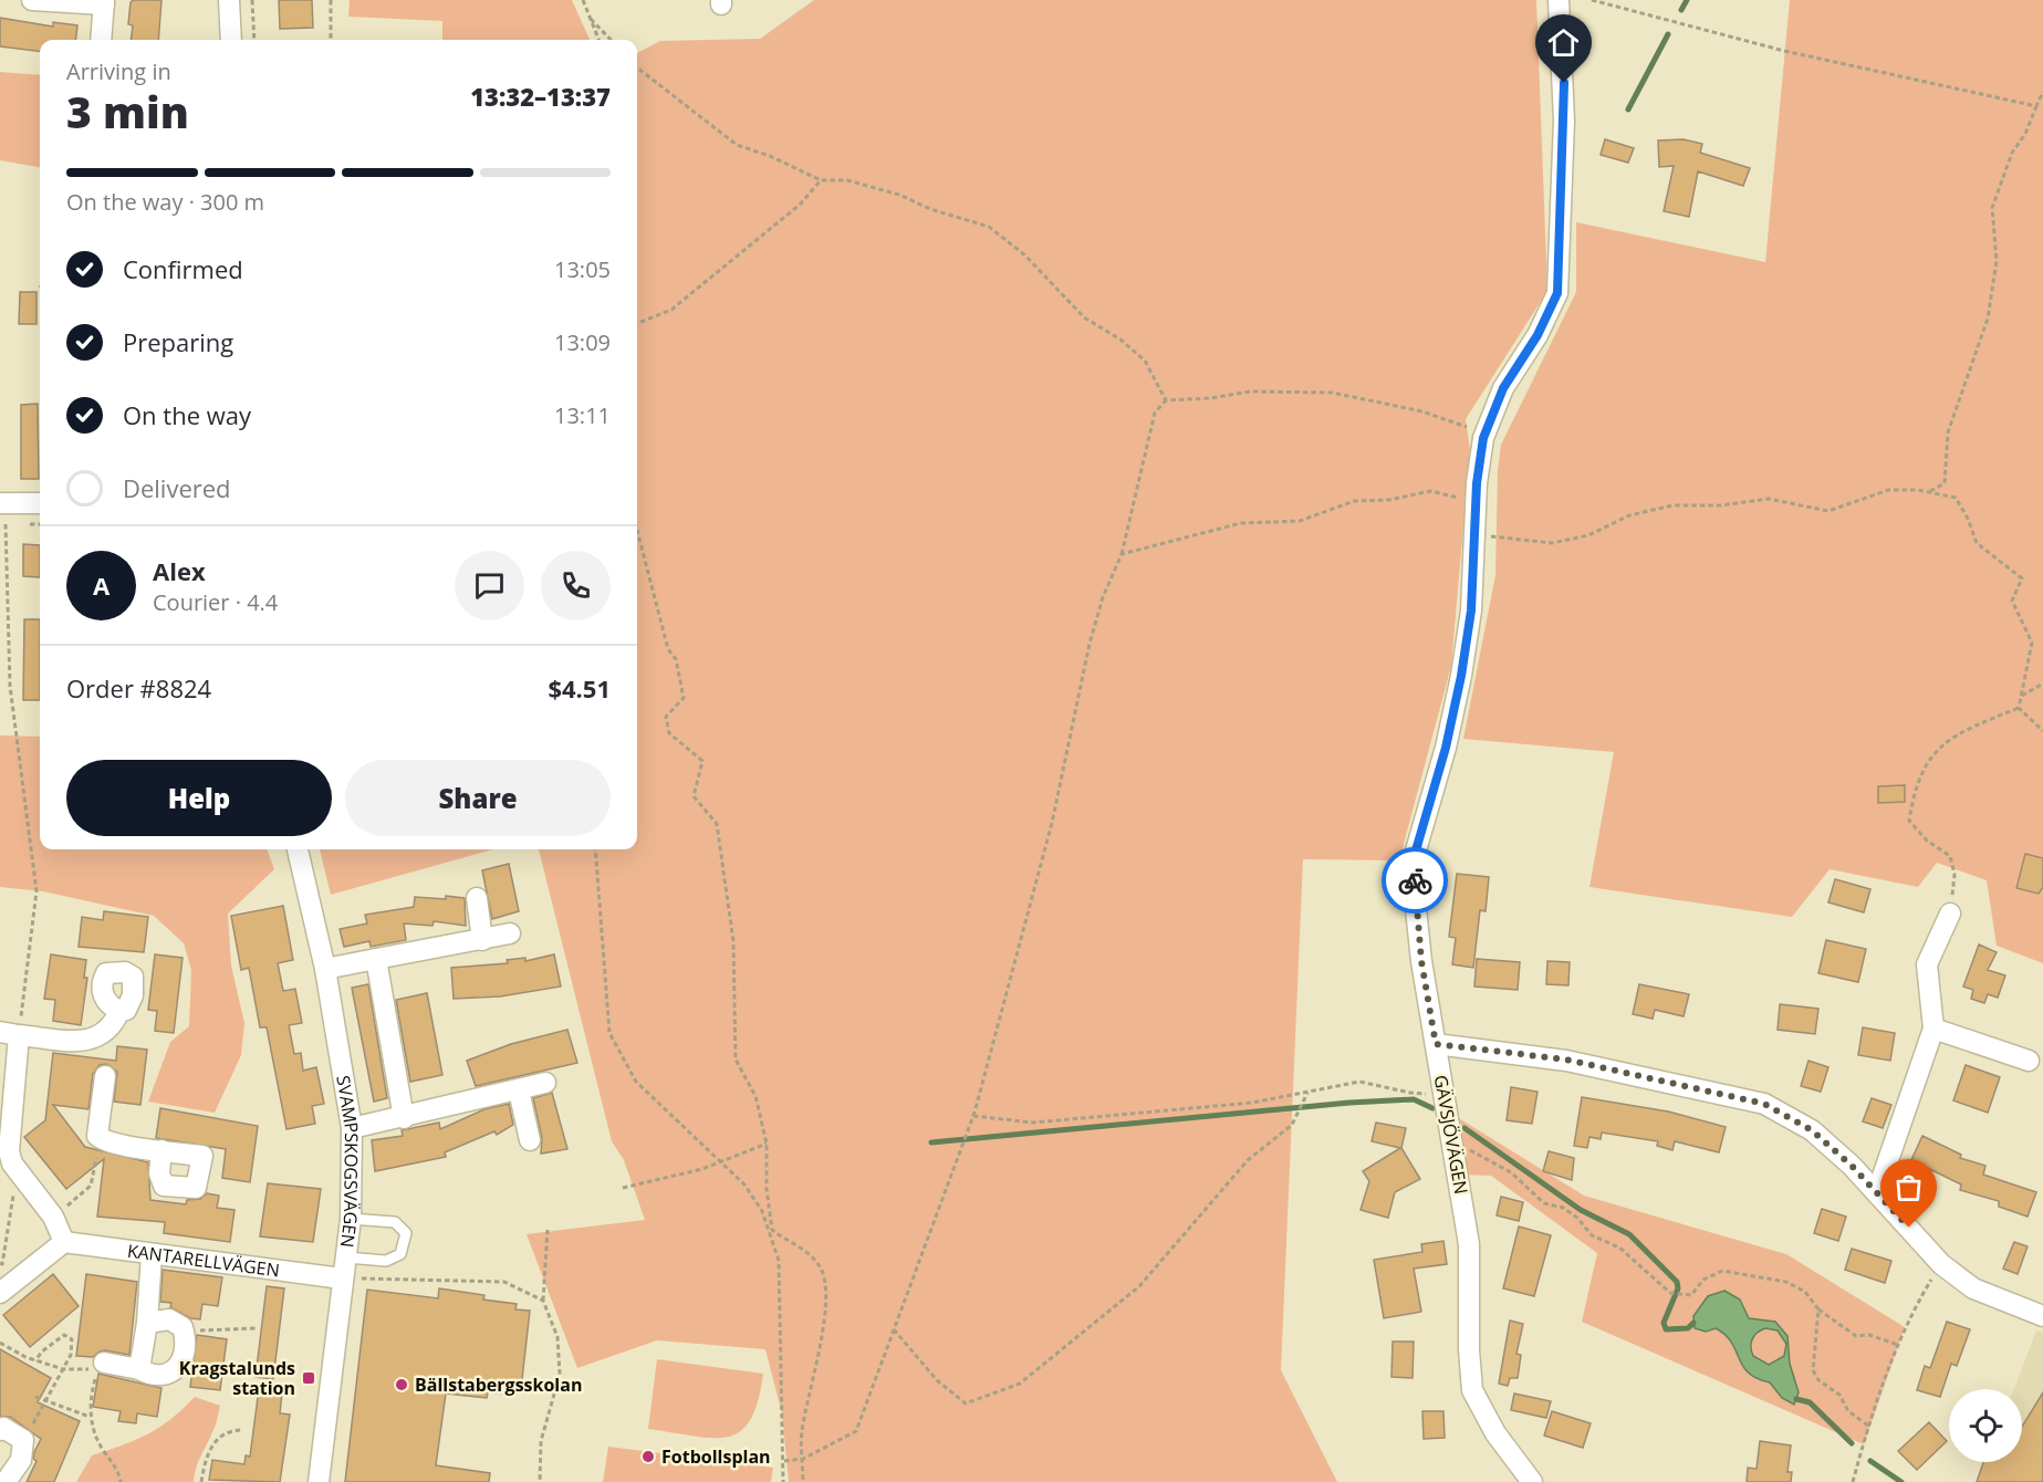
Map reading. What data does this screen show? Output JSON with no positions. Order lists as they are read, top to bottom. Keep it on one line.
{"streets":{"street":["GÄVSJÖVÄGEN","SVAMPSKOGSVÄGEN","KANTARELLVÄGEN"]},"crossings":[["SVAMPSKOGSVÄGEN","KANTARELLVÄGEN"]],"places":{"transit":["Kragstalunds station"],"other":["Bällstabergsskolan","Fotbollsplan"]},"page":{"heading":["3 min","Arriving in","13:32–13:37"],"panel":["Alex","Courier · 4.4","Order #8824","$4.51"],"bar":"On the way · 300 m","list":[["Confirmed","13:05"],["Preparing","13:09"],["On the way","13:11"],"Delivered"],"round":"A","buttons":["Help","Share"]}}
